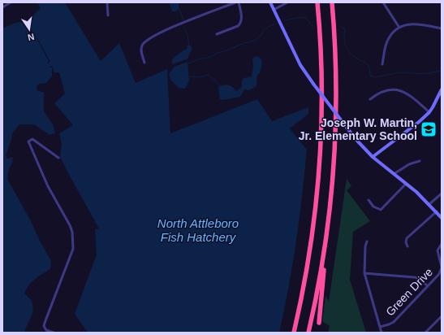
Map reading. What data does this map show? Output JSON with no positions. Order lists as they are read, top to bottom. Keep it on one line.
{"streets":{"street":["Green Drive"]},"water":["North Attleboro Fish Hatchery"],"places":{"school or university":["Joseph W. Martin, Jr. Elementary School"]},"north":"bottom"}
